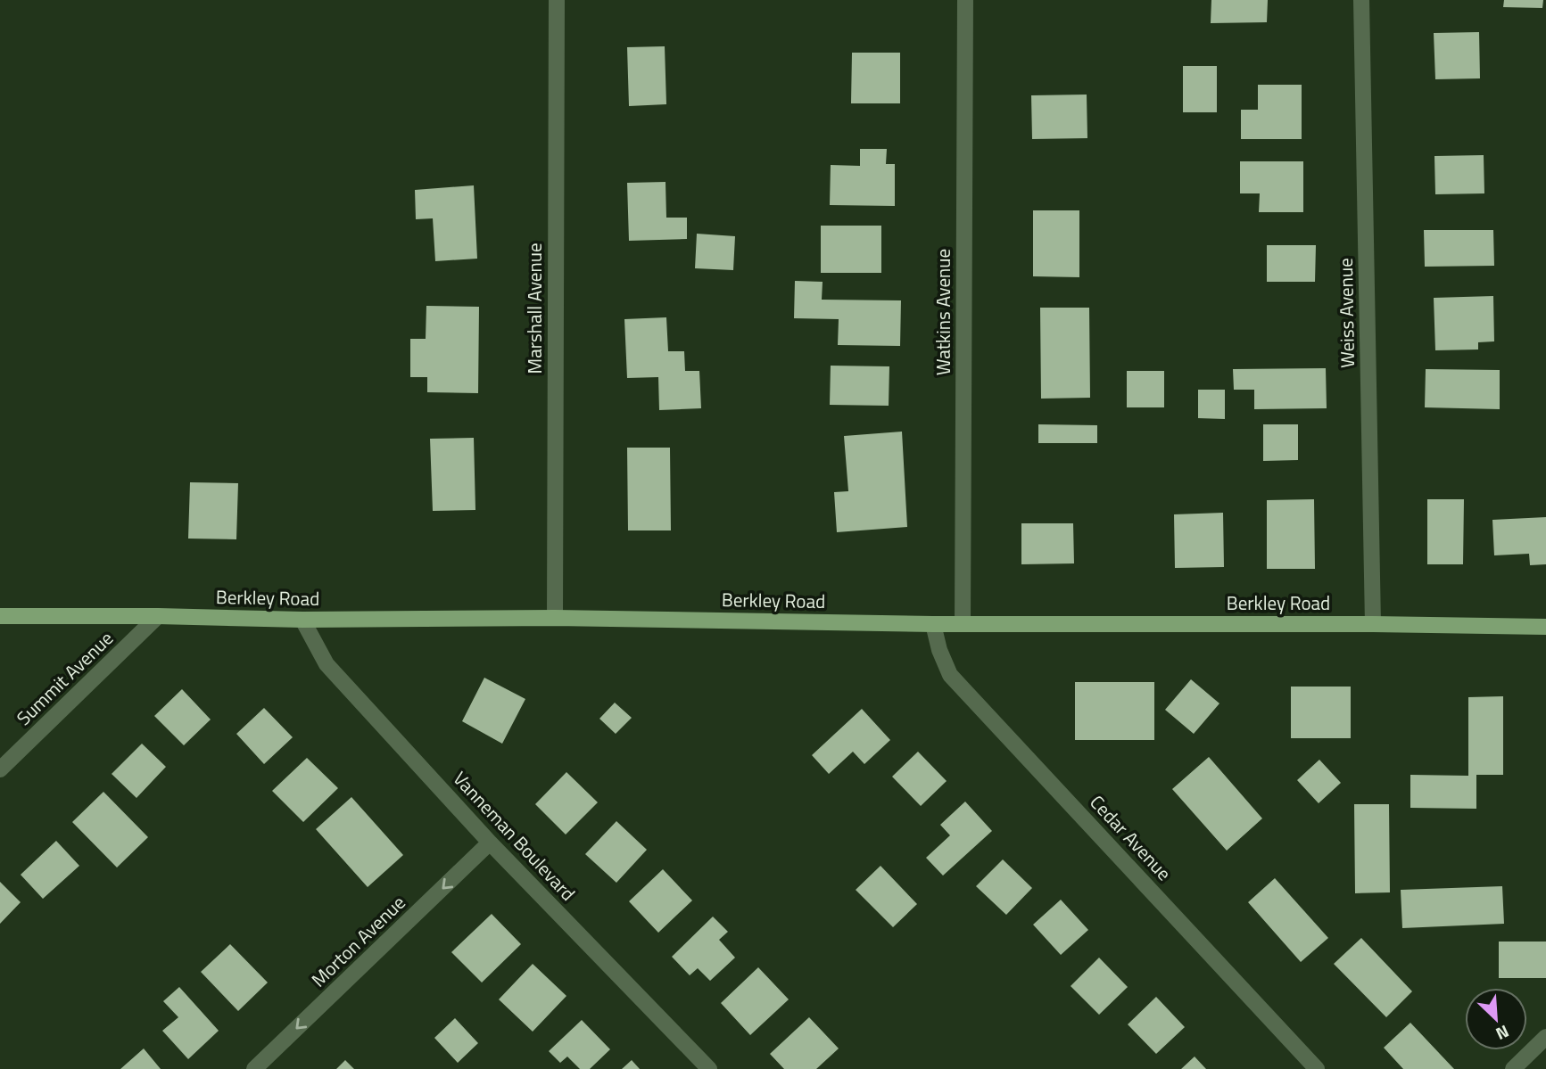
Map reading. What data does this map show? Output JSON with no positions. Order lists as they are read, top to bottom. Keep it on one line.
{"streets":{"main road":["Berkley Road"],"street":["Marshall Avenue","Watkins Avenue","Weiss Avenue","Summit Avenue","Vanneman Boulevard","Cedar Avenue","Morton Avenue"]},"crossings":[["Marshall Avenue","Berkley Road"],["Watkins Avenue","Berkley Road"],["Weiss Avenue","Berkley Road"],["Berkley Road","Summit Avenue"],["Berkley Road","Vanneman Boulevard"],["Berkley Road","Cedar Avenue"],["Vanneman Boulevard","Morton Avenue"]],"one_way":["Morton Avenue"],"north":"bottom right"}
